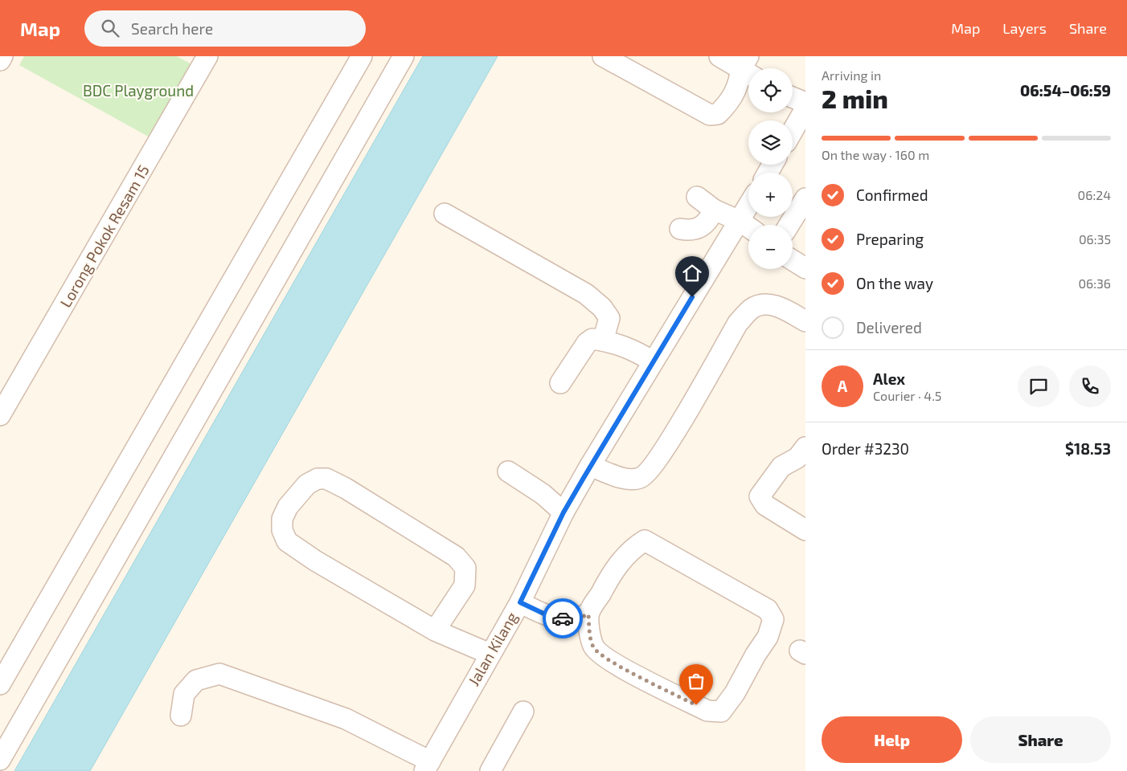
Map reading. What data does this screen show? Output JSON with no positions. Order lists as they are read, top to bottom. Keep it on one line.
{"streets":{"street":["Lorong Pokok Resam 15","Jalan Kilang"]},"parks":["BDC Playground"],"page":{"header":"Map","search":"Search here","nav":["Map","Layers","Share"],"heading":["2 min","Arriving in","06:54–06:59"],"panel":["Alex","Courier · 4.5","Order #3230","$18.53"],"map_buttons":["+","−"],"bar":"On the way · 160 m","list":[["Confirmed","06:24"],["Preparing","06:35"],["On the way","06:36"],"Delivered"],"round":"A","buttons":["Help","Share"]}}
